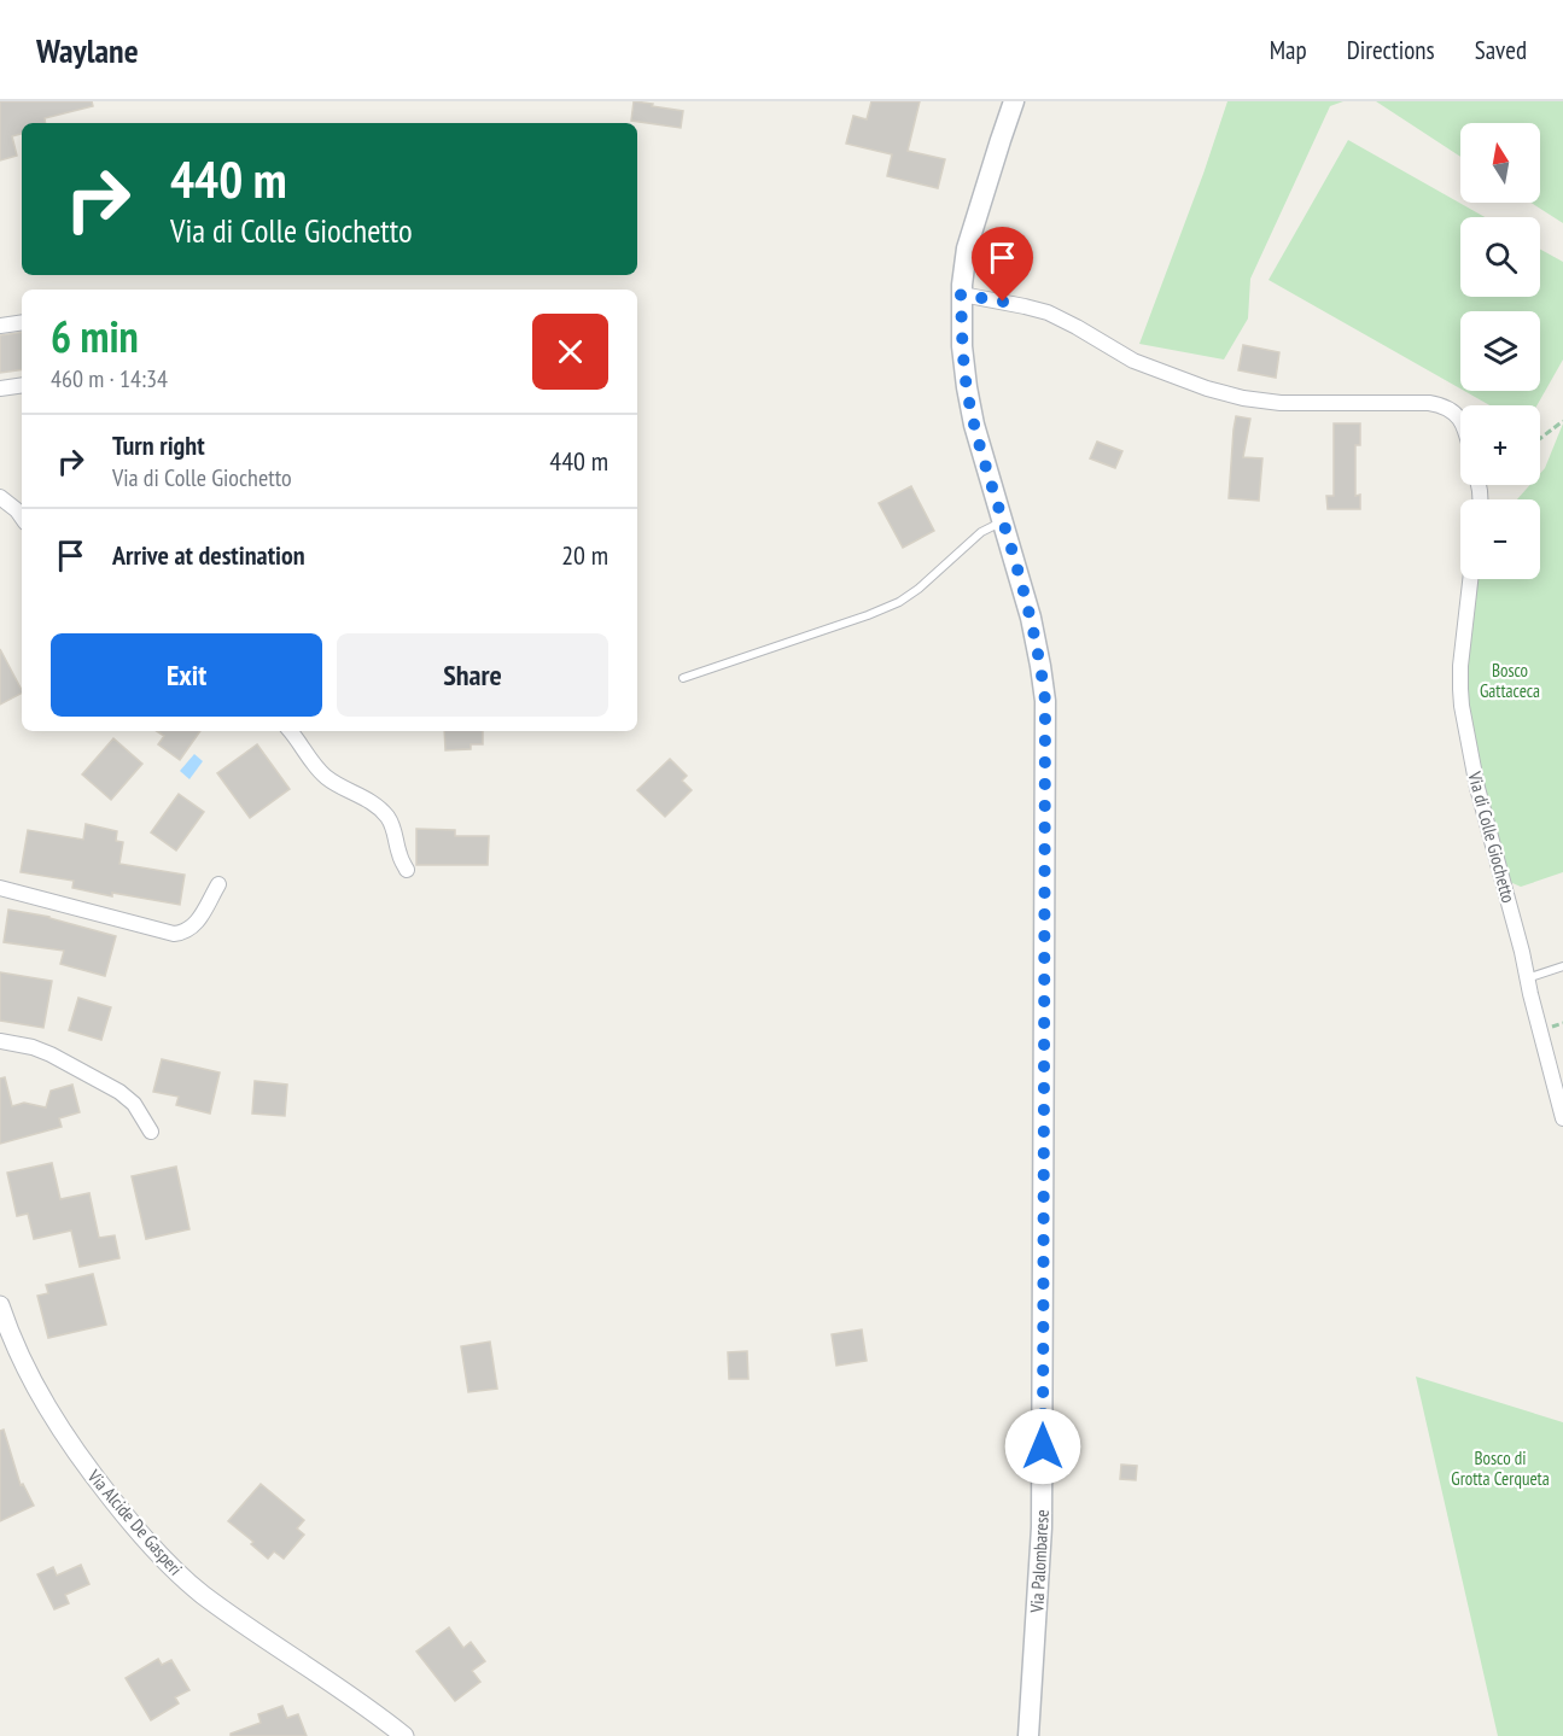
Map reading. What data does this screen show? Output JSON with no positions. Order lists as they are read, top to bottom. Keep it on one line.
{"streets":{"main road":["Via Palombarese"],"street":["Via di Colle Giochetto","Via Alcide De Gasperi"]},"parks":["Bosco Gattaceca","Bosco di Grotta Cerqueta"],"north":"top","page":{"header":"Waylane","nav":["Map","Directions","Saved"],"map_buttons":["+","−"],"turn":["440 m","Via di Colle Giochetto"],"heading":["6 min","460 m · 14:34"],"list":[{"name":"Turn right","note":"Via di Colle Giochetto","value":"440 m"},{"name":"Arrive at destination","value":"20 m"}],"buttons":["Exit","Share"]}}
